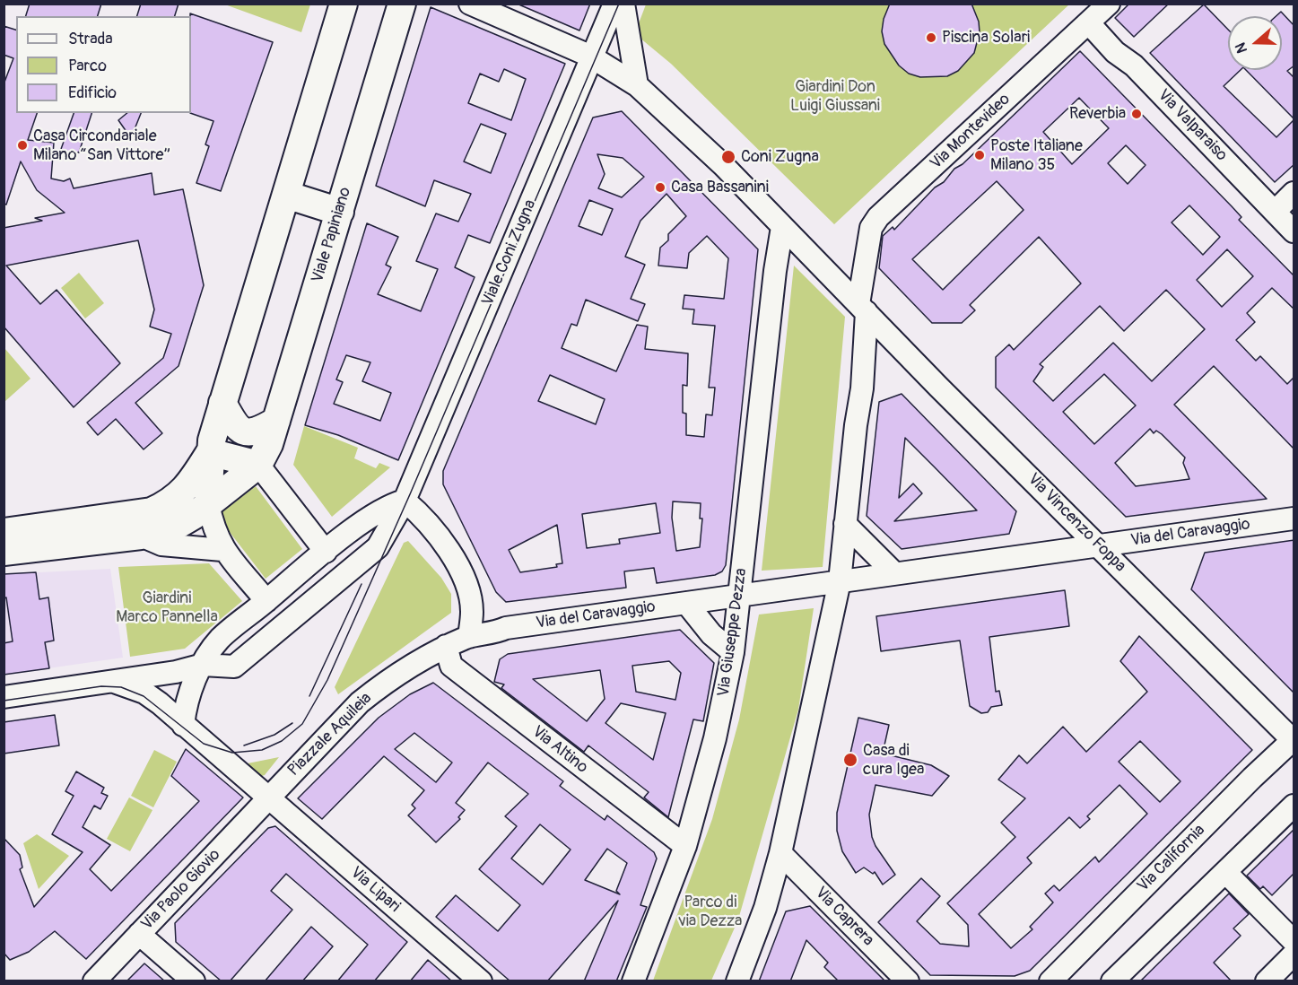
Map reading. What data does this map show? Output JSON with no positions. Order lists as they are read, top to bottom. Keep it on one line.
{"streets":{"main road":["Viale Papiniano"],"street":["Via Valparaiso","Via Montevideo","Viale Coni Zugna","Via Vincenzo Foppa","Via del Caravaggio","Via Giuseppe Dezza","Piazzale Aquileia","Via Altino","Via California","Via Paolo Giovio","Via Lipari","Via Caprera"]},"crossings":[["Via Valparaiso","Via Montevideo"],["Via Montevideo","Via Vincenzo Foppa"],["Viale Coni Zugna","Via Vincenzo Foppa"],["Via Vincenzo Foppa","Via del Caravaggio"],["Via Vincenzo Foppa","Via Giuseppe Dezza"],["Via Vincenzo Foppa","Via California"],["Via del Caravaggio","Via Giuseppe Dezza"],["Via del Caravaggio","Piazzale Aquileia"],["Via Giuseppe Dezza","Via Altino"],["Piazzale Aquileia","Via Altino"],["Piazzale Aquileia","Via Paolo Giovio"],["Piazzale Aquileia","Via Lipari"],["Via Paolo Giovio","Via Lipari"]],"parks":["Giardini Don Luigi Giussani","Giardini Marco Pannella","Parco di via Dezza"],"places":["Piscina Solari","Reverbia","Casa Circondariale Milano “San Vittore”","Poste Italiane Milano 35","Coni Zugna","Casa Bassanini","Casa di cura Igea"],"legend":["Strada","Parco","Edificio"],"north":"left"}
